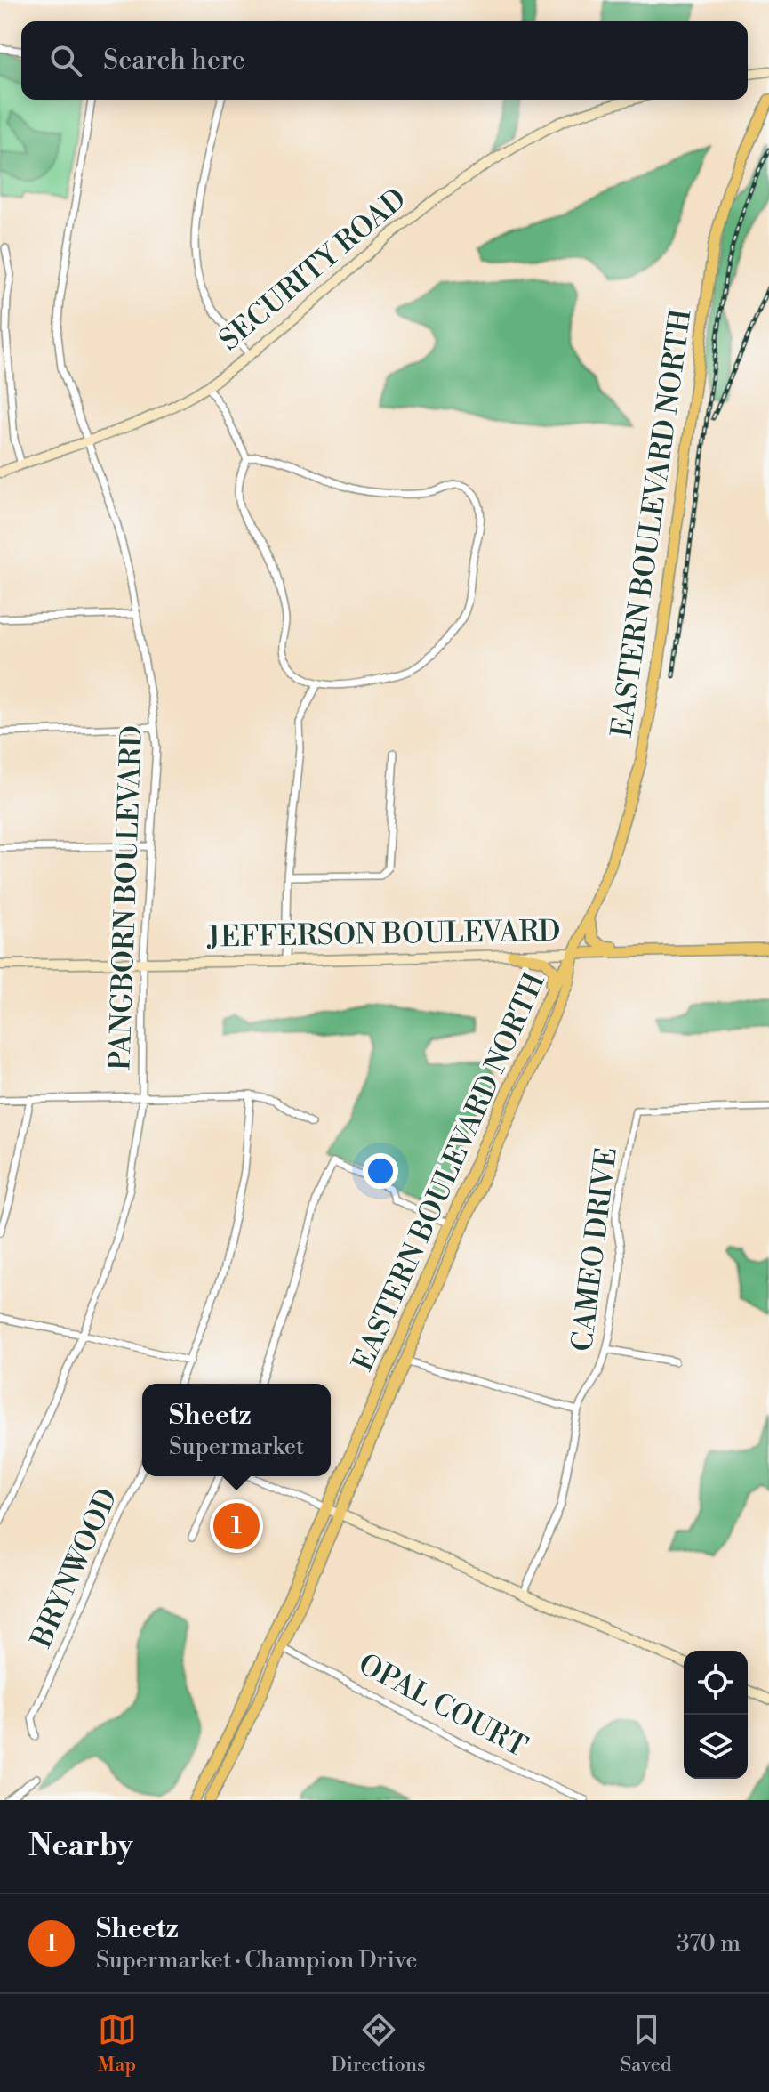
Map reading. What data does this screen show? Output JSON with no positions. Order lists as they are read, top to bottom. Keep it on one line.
{"streets":{"main road":["EASTERN BOULEVARD NORTH","JEFFERSON BOULEVARD"],"street":["SECURITY ROAD","PANGBORN BOULEVARD","CAMEO DRIVE","BRYNWOOD","OPAL COURT"]},"crossings":[["SECURITY ROAD","PANGBORN BOULEVARD"],["EASTERN BOULEVARD NORTH","JEFFERSON BOULEVARD"],["EASTERN BOULEVARD NORTH","OPAL COURT"],["PANGBORN BOULEVARD","JEFFERSON BOULEVARD"]],"page":{"search":"Search here","popup":["Sheetz","Supermarket"],"pins":"1","heading":"Nearby","list":[{"mark":"1","name":"Sheetz","note":"Supermarket · Champion Drive","value":"370 m"}],"nav":["Map","Directions","Saved"]}}
